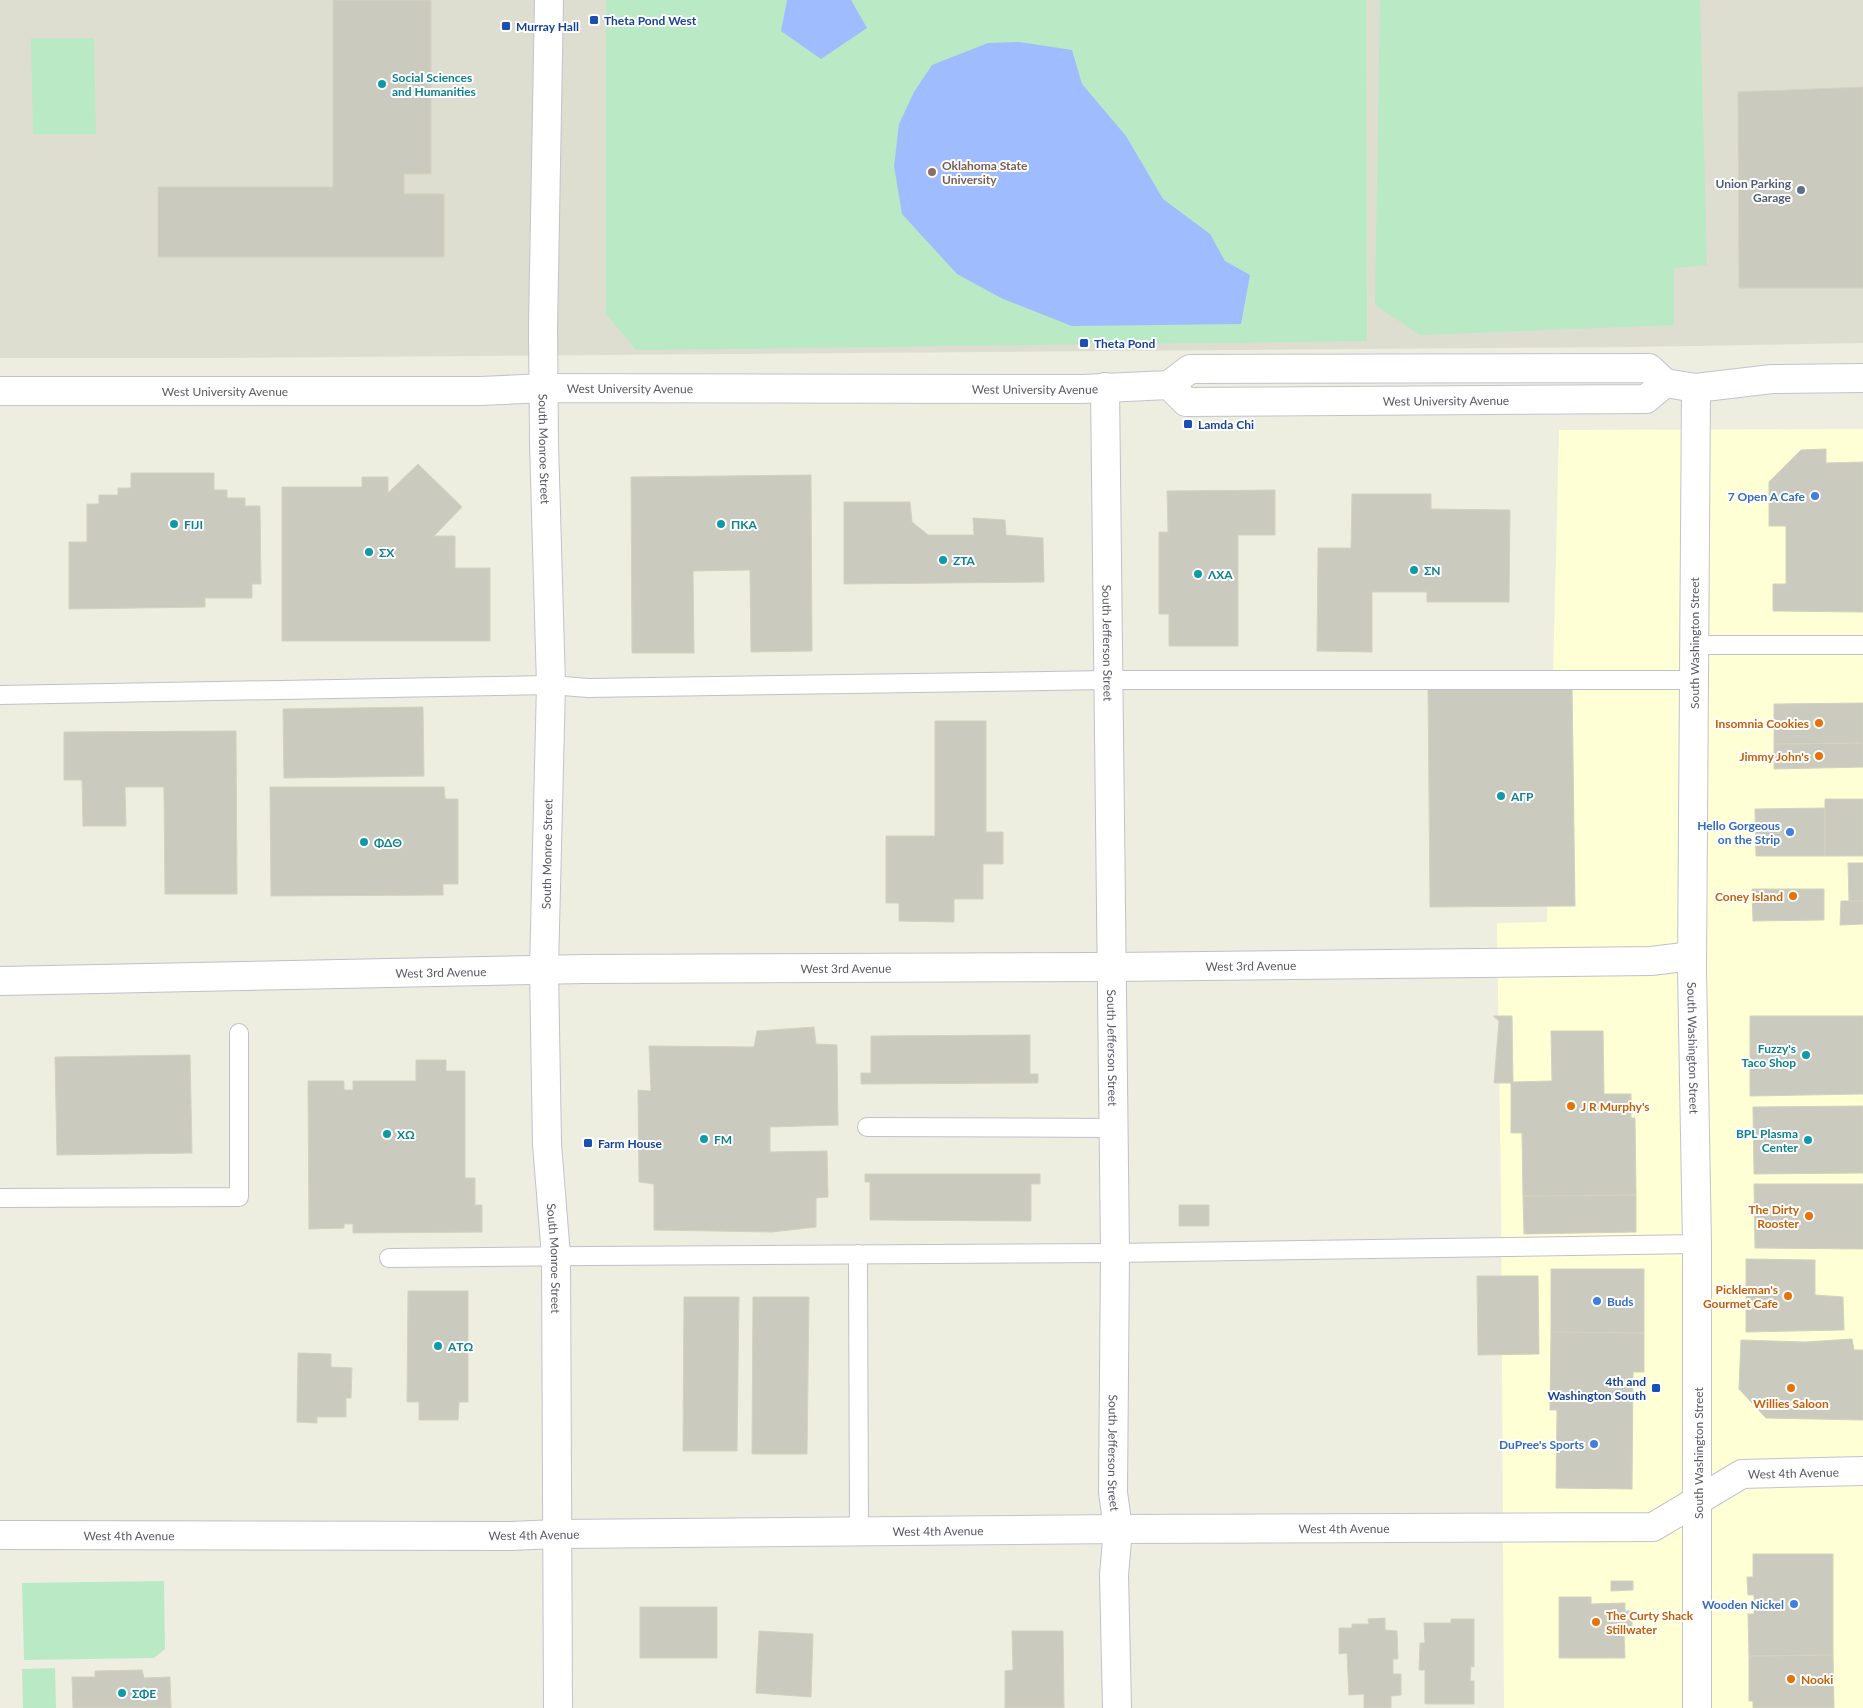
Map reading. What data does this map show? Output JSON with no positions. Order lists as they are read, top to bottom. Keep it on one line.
{"streets":{"street":["West University Avenue","South Monroe Street","South Jefferson Street","South Washington Street","West 3rd Avenue","West 4th Avenue"]},"crossings":[["West University Avenue","South Monroe Street"],["West University Avenue","South Jefferson Street"],["West University Avenue","South Washington Street"],["South Monroe Street","West 3rd Avenue"],["South Monroe Street","West 4th Avenue"],["South Jefferson Street","West 3rd Avenue"],["South Jefferson Street","West 4th Avenue"],["South Washington Street","West 3rd Avenue"],["South Washington Street","West 4th Avenue"]],"places":{"transit":["Theta Pond West","Murray Hall","Theta Pond","Lamda Chi","Farm House","4th and Washington South"],"other":["Social Sciences and Humanities","Oklahoma State University","Union Parking Garage","7 Open A Cafe","FIJI","ΠΚΑ","ΣX","ΖΤΑ","ΣN","ΛXA","Insomnia Cookies","Jimmy John's","AΓP","Hello Gorgeous on the Strip","ΦΔΘ","Coney Island","Fuzzy's Taco Shop","J R Murphy's","XΩ","FM","BPL Plasma Center","The Dirty Rooster","Pickleman's Gourmet Cafe","Buds","ΑTΩ","Willies Saloon","DuPree's Sports","Wooden Nickel","The Curty Shack Stillwater","Nooki","ΣΦE"]}}
